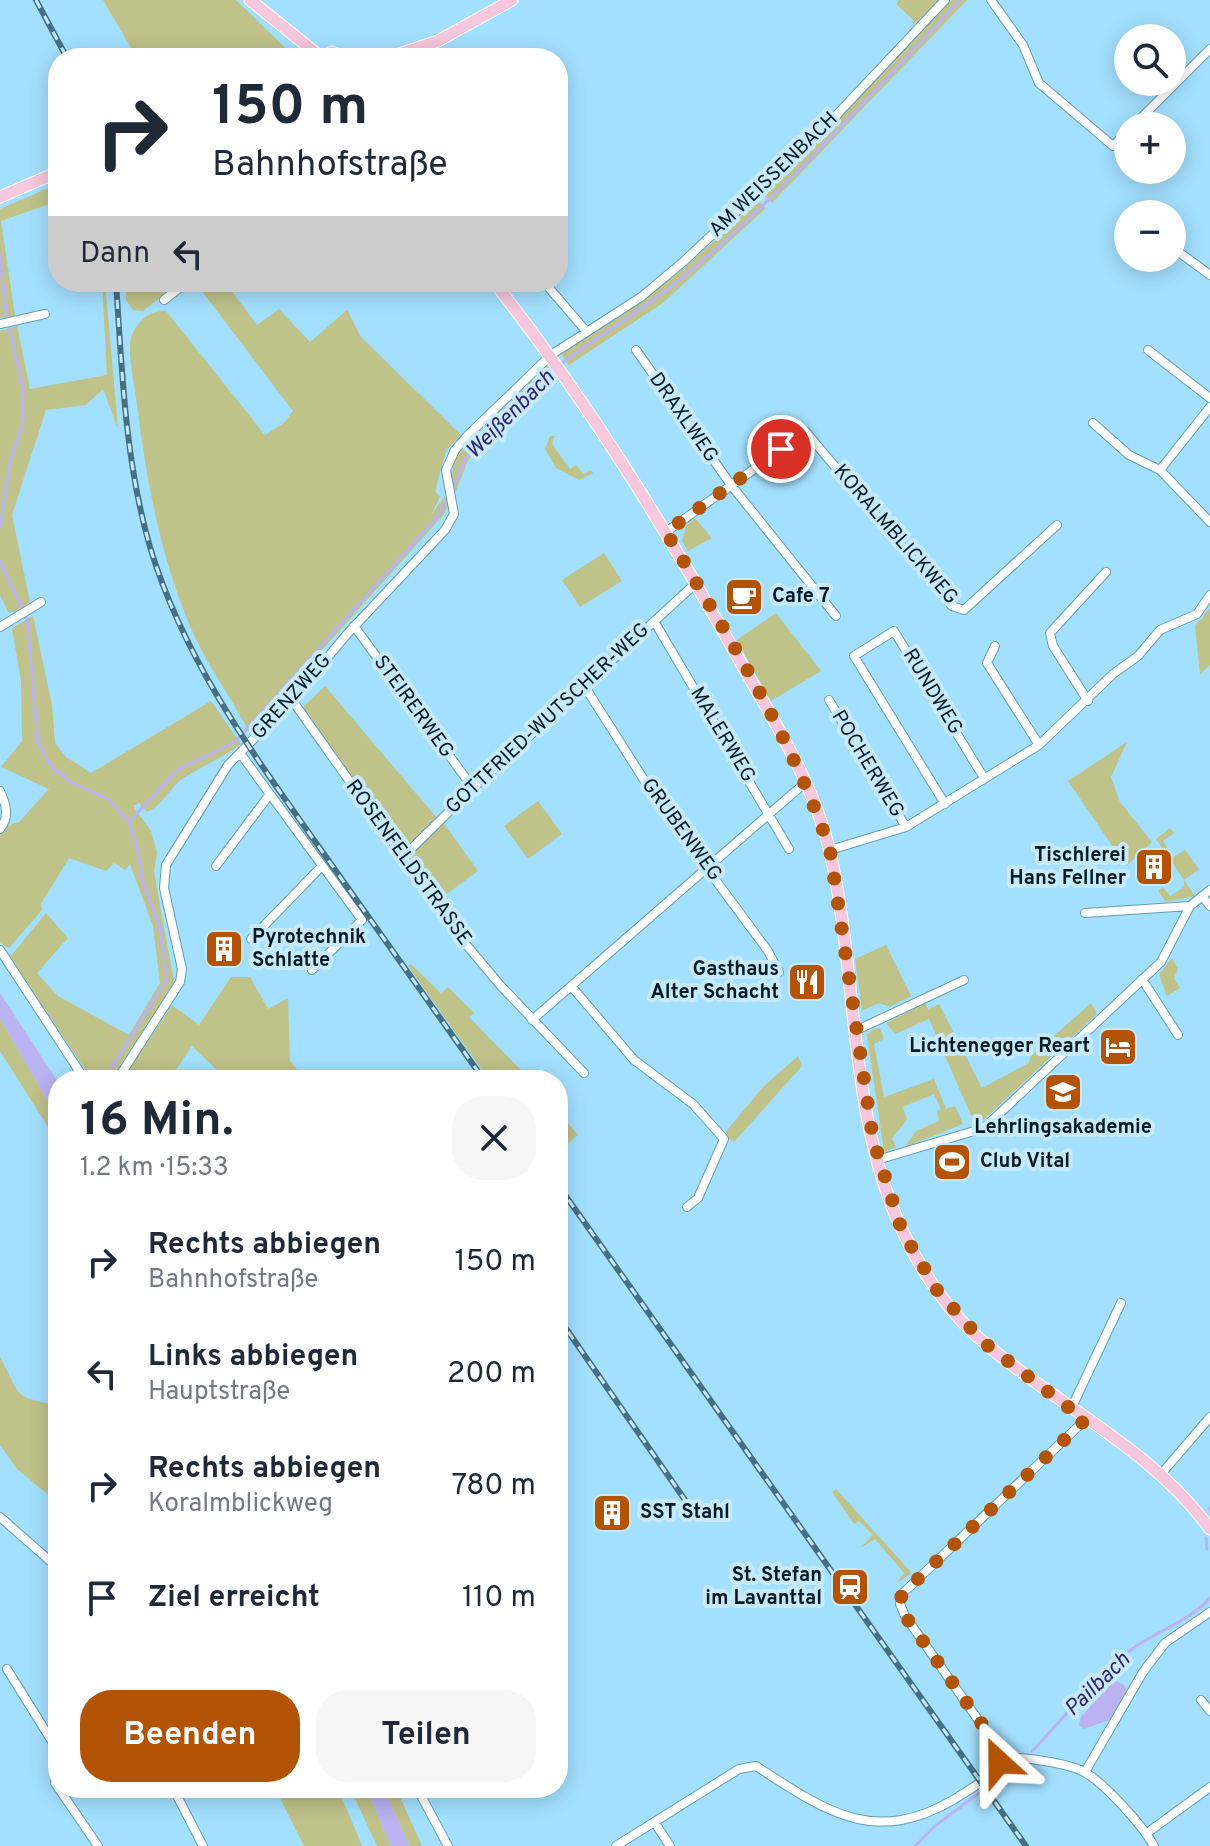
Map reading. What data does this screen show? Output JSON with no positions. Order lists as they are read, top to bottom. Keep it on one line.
{"streets":{"street":["AM WEISSENBACH","DRAXLWEG","KORALMBLICKWEG","RUNDWEG","GRENZWEG","STEIRERWEG","GOTTFRIED-WUTSCHER-WEG","MALERWEG","POCHERWEG","GRUBENWEG","ROSENFELDSTRASSE"]},"crossings":[["AM WEISSENBACH","GRENZWEG"],["DRAXLWEG","KORALMBLICKWEG"],["GRENZWEG","STEIRERWEG"],["GRENZWEG","ROSENFELDSTRASSE"],["STEIRERWEG","GOTTFRIED-WUTSCHER-WEG"],["GOTTFRIED-WUTSCHER-WEG","MALERWEG"],["GOTTFRIED-WUTSCHER-WEG","GRUBENWEG"],["GOTTFRIED-WUTSCHER-WEG","ROSENFELDSTRASSE"]],"water":["Weißenbach","Pailbach"],"places":{"cafe":["Cafe 7"],"building":["Tischlerei Hans Fellner","Pyrotechnik Schlatte","SST Stahl"],"restaurant":["Gasthaus Alter Schacht"],"hotel":["Lichtenegger Reart"],"school or university":["Lehrlingsakademie"],"sports":["Club Vital"],"station":["St. Stefan im Lavanttal"]},"page":{"map_buttons":["+","−"],"turn":["150 m","Bahnhofstraße"],"then":"Dann","heading":["16 Min.","1.2 km · 15:33"],"list":[{"name":"Rechts abbiegen","note":"Bahnhofstraße","value":"150 m"},{"name":"Links abbiegen","note":"Hauptstraße","value":"200 m"},{"name":"Rechts abbiegen","note":"Koralmblickweg","value":"780 m"},{"name":"Ziel erreicht","value":"110 m"}],"buttons":["Beenden","Teilen"]}}
